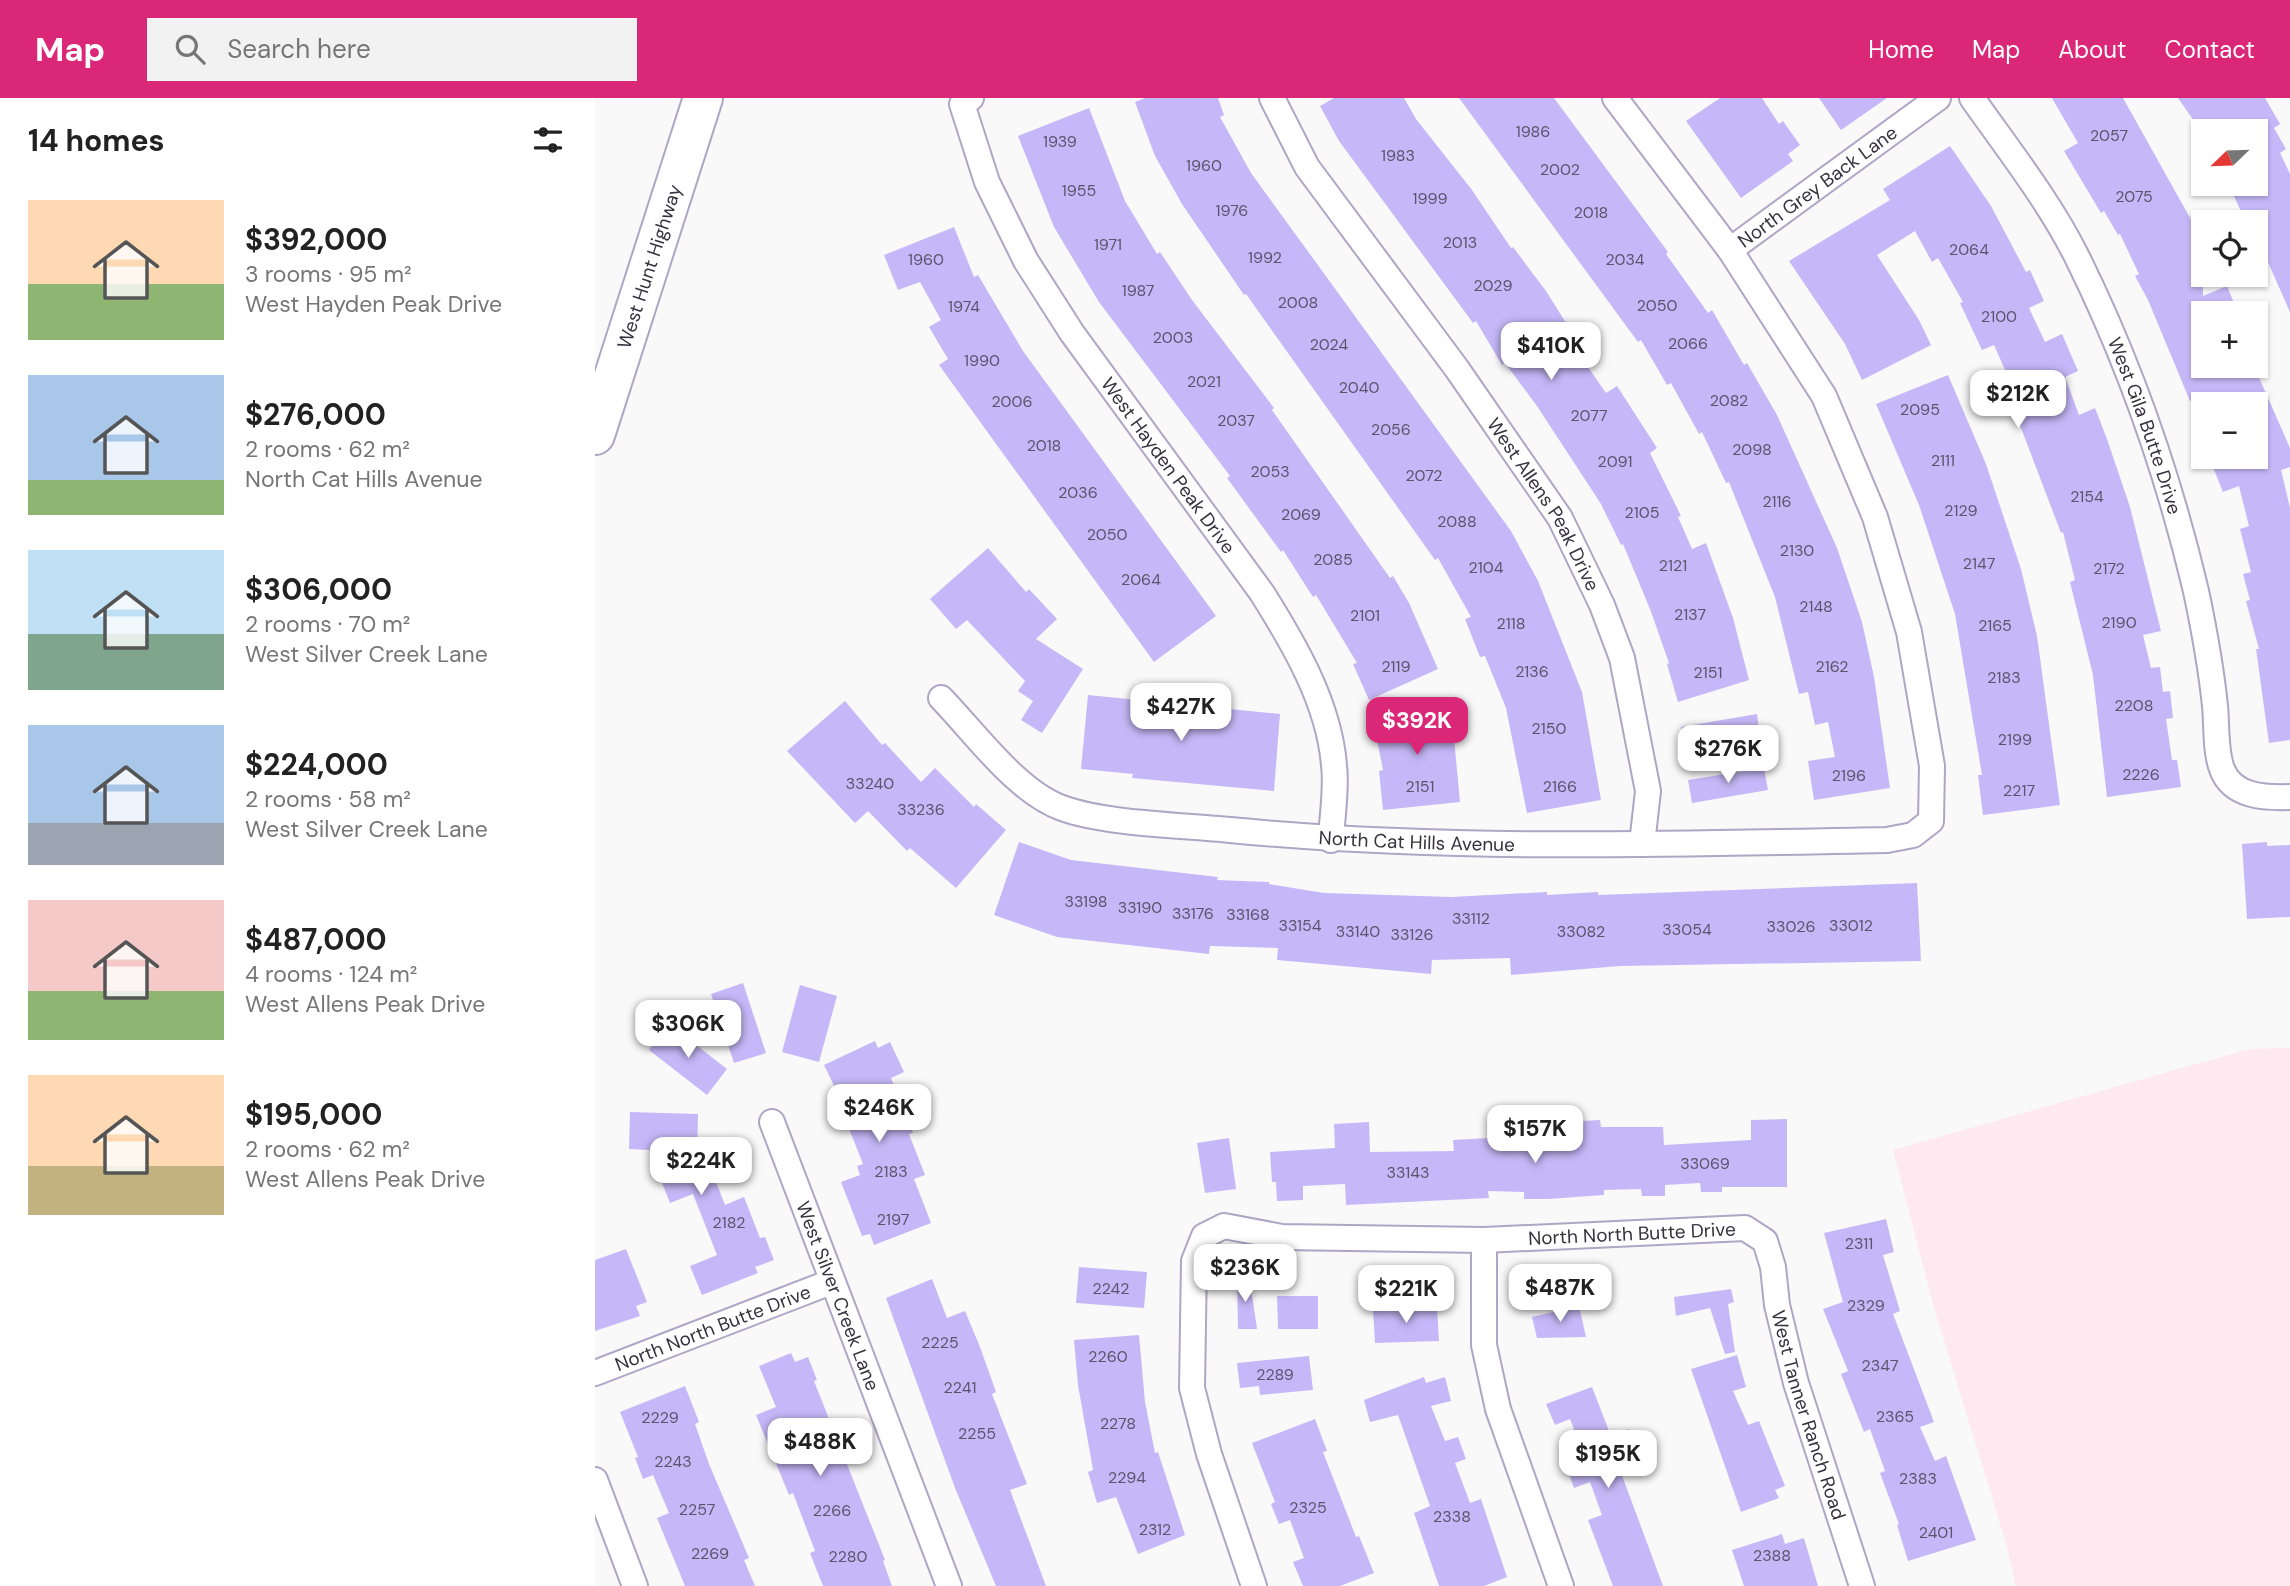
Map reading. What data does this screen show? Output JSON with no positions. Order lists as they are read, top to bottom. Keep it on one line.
{"streets":{"main road":["West Hunt Highway"],"street":["North Grey Back Lane","West Gila Butte Drive","West Hayden Peak Drive","West Allens Peak Drive","North Cat Hills Avenue","North North Butte Drive","West Silver Creek Lane","West Tanner Ranch Road"]},"crossings":[["North Grey Back Lane","North Cat Hills Avenue"],["West Hayden Peak Drive","North Cat Hills Avenue"],["West Allens Peak Drive","North Cat Hills Avenue"],["North North Butte Drive","West Silver Creek Lane"],["North North Butte Drive","West Tanner Ranch Road"]],"house_numbers":["1986","2057","1939","1983","1960","2002","1955","2075","1999","1976","2018","2013","1971","2064","1992","1960","2034","2029","1987","2008","2050","1974","2100","2003","2066","2024","1990","2021","2040","2082","2006","2095","2077","2037","2056","2018","2098","2111","2091","2053","2072","2036","2154","2116","2129","2105","2069","2088","2050","2130","2085","2147","2121","2104","2172","2064","2148","2137","2101","2190","2118","2165","2119","2162","2136","2151","2183","2208","2150","2199","2226","2196","33240","2151","2166","2217","33236","33198","33190","33176","33168","33112","33154","33012","33026","33054","33140","33082","33126","33069","2183","33143","2197","2182","2311","2242","2329","2225","2260","2347","2289","2241","2365","2229","2278","2255","2243","2294","2383","2325","2257","2266","2338","2312","2401","2269","2388","2280"],"north":"bottom left","page":{"header":"Map","search":"Search here","nav":["Home","Map","About","Contact"],"heading":"14 homes","map_buttons":["+","−"],"list":[{"name":"$392,000","note":"3 rooms · 95 m² · West Hayden Peak Drive"},{"name":"$276,000","note":"2 rooms · 62 m² · North Cat Hills Avenue"},{"name":"$306,000","note":"2 rooms · 70 m² · West Silver Creek Lane"},{"name":"$224,000","note":"2 rooms · 58 m² · West Silver Creek Lane"},{"name":"$487,000","note":"4 rooms · 124 m² · West Allens Peak Drive"},{"name":"$195,000","note":"2 rooms · 62 m² · West Allens Peak Drive"}],"price":["$410K","$212K","$427K","$392K","$276K","$306K","$246K","$157K","$224K","$236K","$487K","$221K","$488K","$195K"]}}
